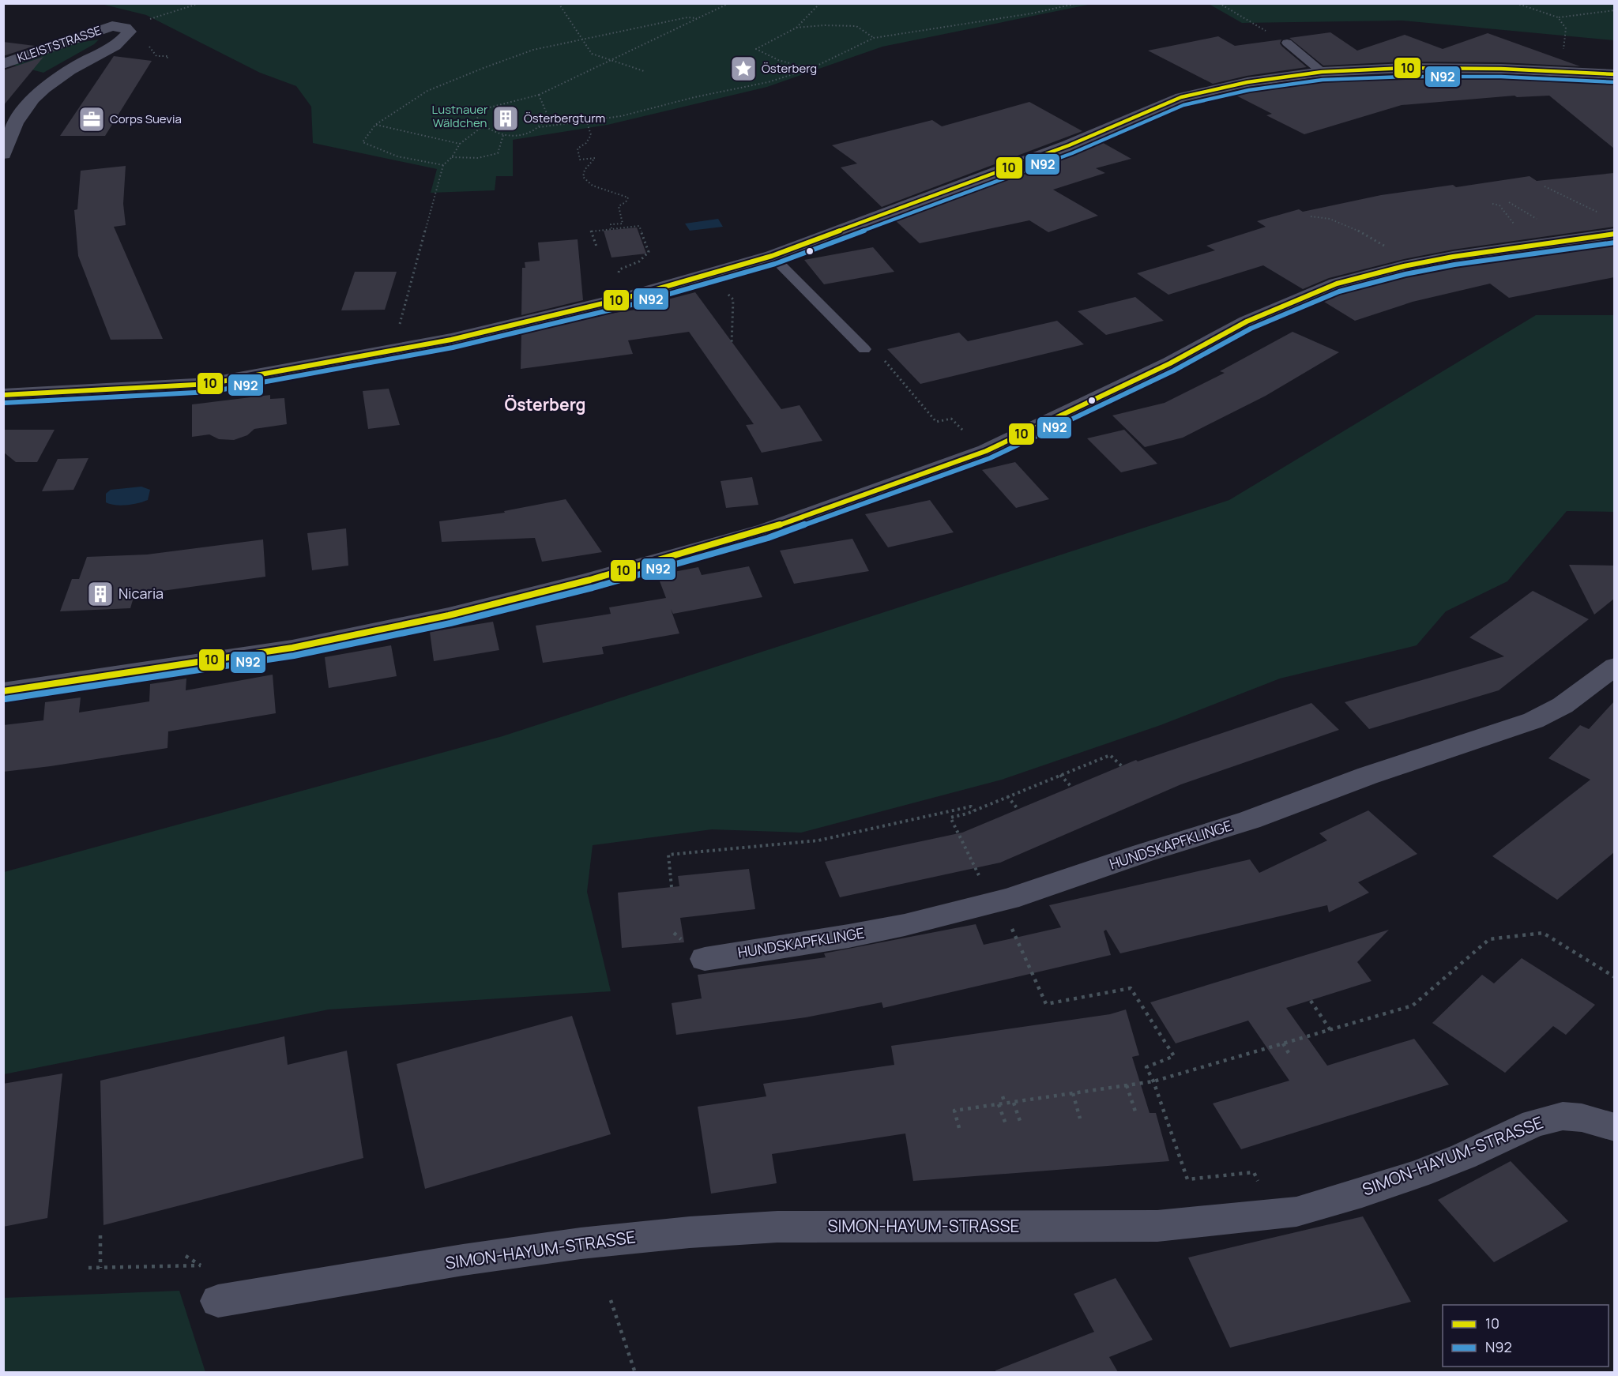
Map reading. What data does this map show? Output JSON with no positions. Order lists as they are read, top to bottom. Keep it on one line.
{"streets":{"street":["KLEISTSTRASSE","HUNDSKAPFKLINGE","SIMON-HAYUM-STRASSE"]},"districts":["Österberg"],"parks":["Lustnauer Wäldchen"],"places":{"place":["Österberg"],"building":["Österbergturm","Nicaria"],"office":["Corps Suevia"]},"lines":["transit line 10","transit line N92"],"legend":["10","N92"]}
